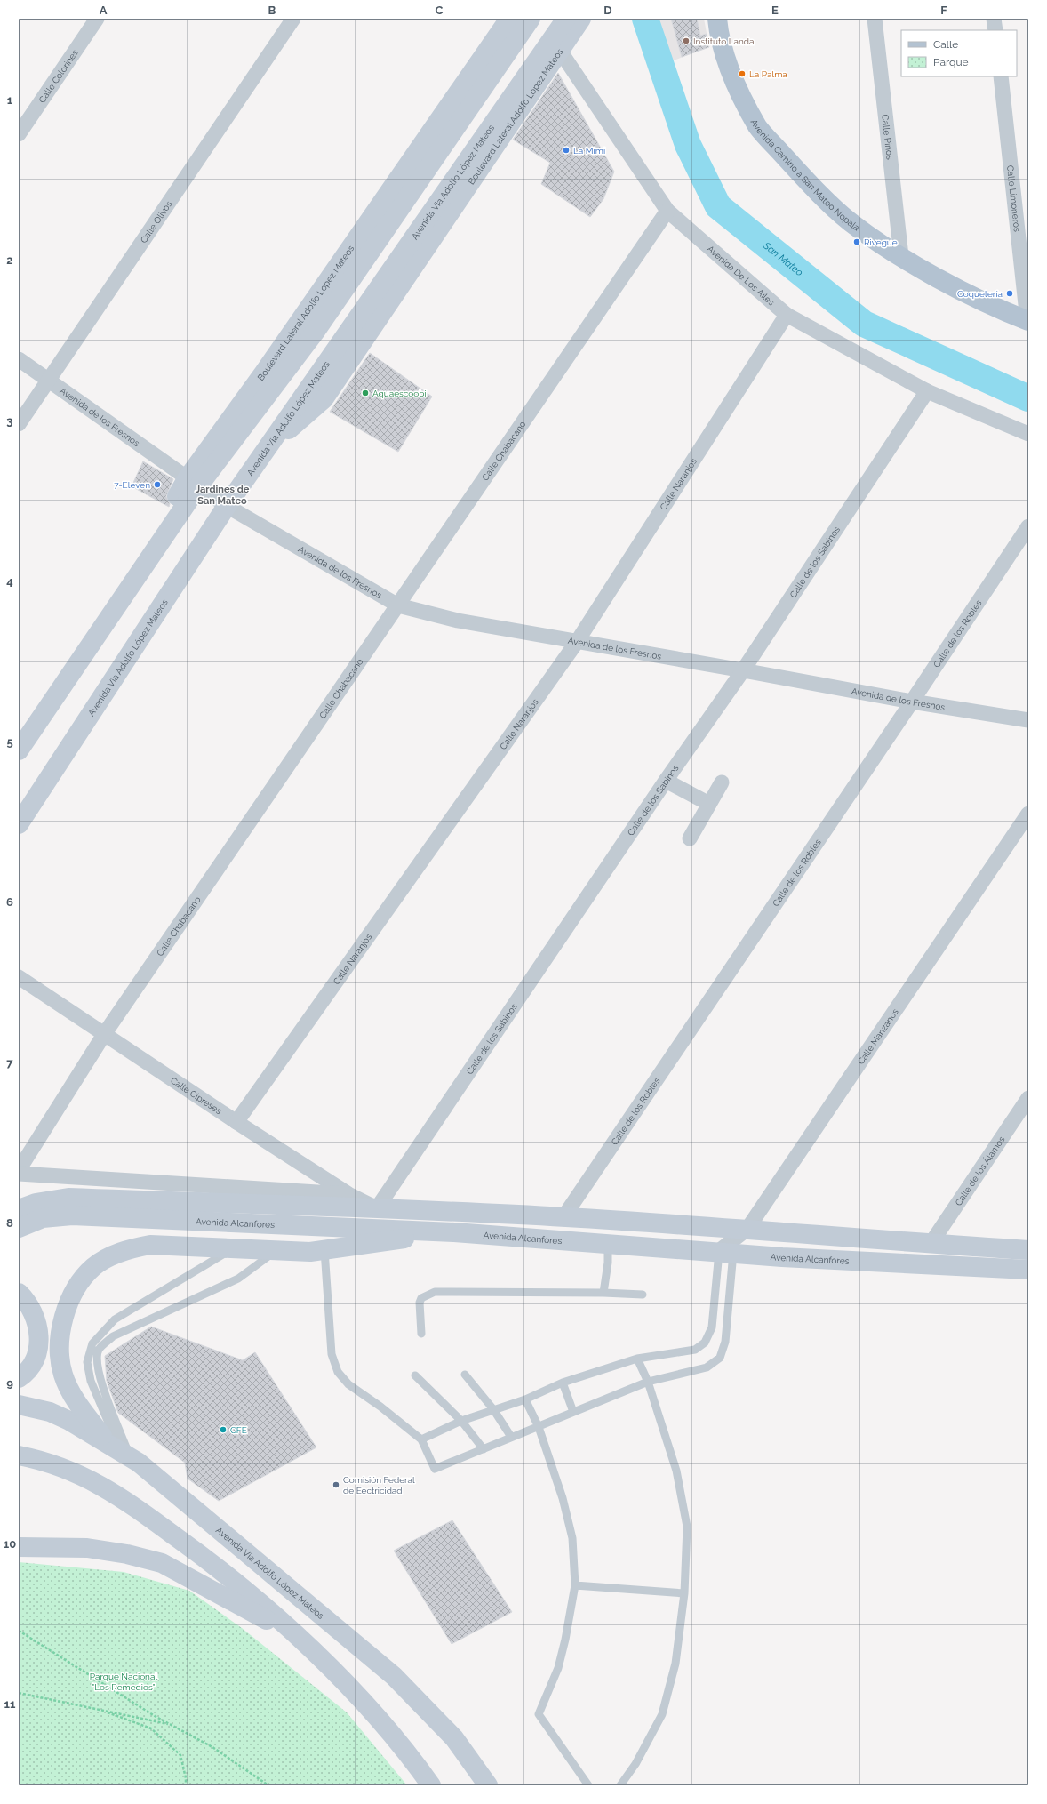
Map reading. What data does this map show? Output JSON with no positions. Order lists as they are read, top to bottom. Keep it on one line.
{"streets":{"main road":["Boulevard Lateral Adolfo Lopez Mateos","Avenida Camino a San Mateo Nopala","Avenida Via Adolfo López Mateos","Avenida De Los Ailes","Avenida Alcanfores"],"street":["Calle Colorines","Calle Pinos","Calle Limoneros","Calle Olivos","Avenida de los Fresnos","Calle Chabacano","Calle Naranjos","Calle de los Sabinos","Calle de los Robles","Calle Manzanos","Calle Cipreses","Calle de los Álamos"]},"crossings":[["Boulevard Lateral Adolfo Lopez Mateos","Avenida Via Adolfo López Mateos"],["Boulevard Lateral Adolfo Lopez Mateos","Avenida De Los Ailes"],["Boulevard Lateral Adolfo Lopez Mateos","Avenida de los Fresnos"],["Calle Pinos","Avenida Camino a San Mateo Nopala"],["Avenida Camino a San Mateo Nopala","Calle Limoneros"],["Avenida Via Adolfo López Mateos","Avenida de los Fresnos"],["Calle Olivos","Avenida de los Fresnos"],["Avenida De Los Ailes","Calle Chabacano"],["Avenida De Los Ailes","Calle Naranjos"],["Avenida De Los Ailes","Calle de los Sabinos"],["Avenida de los Fresnos","Calle Chabacano"],["Avenida de los Fresnos","Calle Naranjos"],["Avenida de los Fresnos","Calle de los Sabinos"],["Avenida de los Fresnos","Calle de los Robles"],["Calle Chabacano","Calle Cipreses"],["Calle Naranjos","Calle Cipreses"],["Calle de los Sabinos","Calle Cipreses"],["Calle de los Sabinos","Avenida Alcanfores"],["Calle de los Robles","Avenida Alcanfores"],["Calle Manzanos","Avenida Alcanfores"],["Calle Cipreses","Avenida Alcanfores"],["Calle de los Álamos","Avenida Alcanfores"]],"districts":["Jardines de San Mateo"],"water":["San Mateo"],"parks":["Parque Nacional \"Los Remedios\""],"places":["Instituto Landa","La Palma","La Mimi","Rivegue","Coquetería","Aquaescoobi","7-Eleven","CFE","Comisión Federal de Eectricidad"],"legend":["Calle","Parque"],"grid":{"columns":["A","B","C","D","E","F"],"rows":["1","2","3","4","5","6","7","8","9","10","11"]}}
